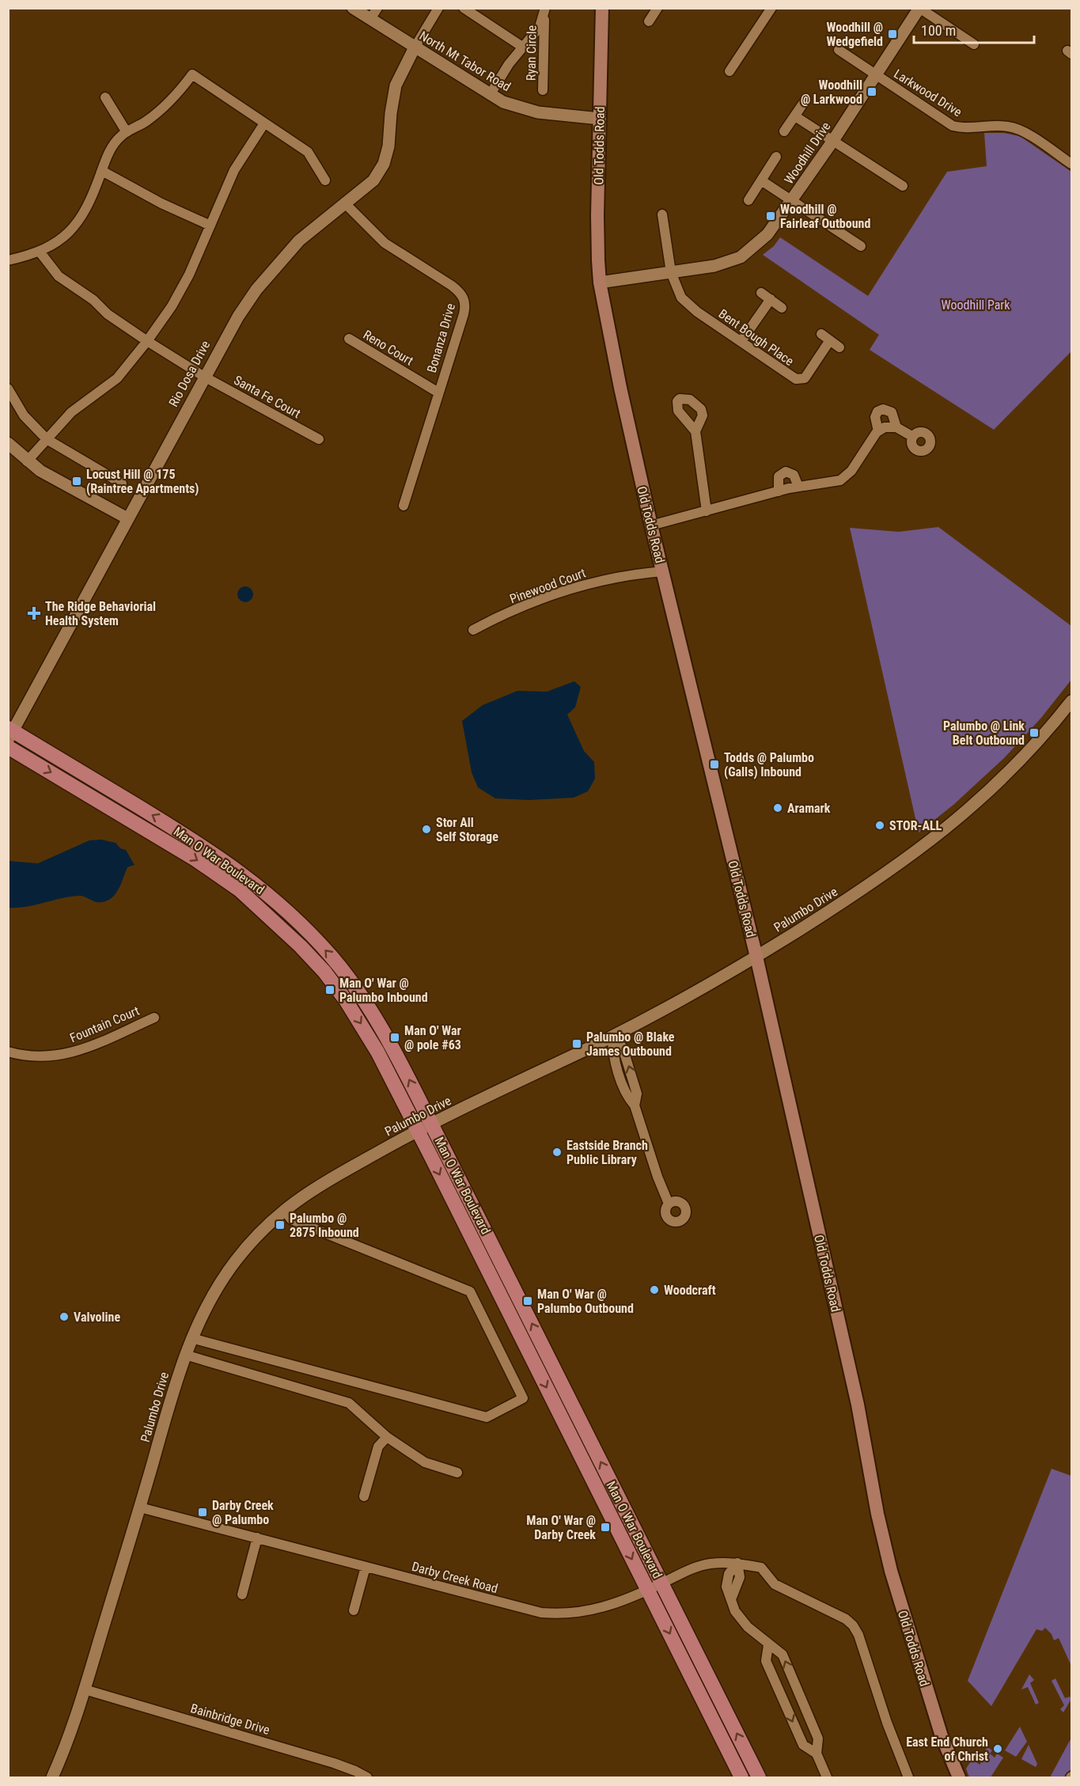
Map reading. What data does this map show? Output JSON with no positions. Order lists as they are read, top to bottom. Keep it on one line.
{"streets":{"main road":["Old Todds Road","Man O War Boulevard"],"street":["Ryan Circle","North Mt Tabor Road","Larkwood Drive","Woodhill Drive","Bent Bough Place","Bonanza Drive","Reno Court","Rio Dosa Drive","Santa Fe Court","Pinewood Court","Palumbo Drive","Fountain Court","Darby Creek Road","Bainbridge Drive"]},"crossings":[["Ryan Circle","North Mt Tabor Road"],["North Mt Tabor Road","Old Todds Road"],["North Mt Tabor Road","Rio Dosa Drive"],["Larkwood Drive","Woodhill Drive"],["Old Todds Road","Woodhill Drive"],["Old Todds Road","Pinewood Court"],["Old Todds Road","Palumbo Drive"],["Woodhill Drive","Bent Bough Place"],["Bonanza Drive","Reno Court"],["Bonanza Drive","Rio Dosa Drive"],["Rio Dosa Drive","Santa Fe Court"],["Rio Dosa Drive","Man O War Boulevard"],["Man O War Boulevard","Palumbo Drive"],["Man O War Boulevard","Darby Creek Road"],["Palumbo Drive","Darby Creek Road"],["Palumbo Drive","Bainbridge Drive"]],"parks":["Woodhill Park"],"places":{"transit":["Woodhill @ Wedgefield","Woodhill @ Larkwood","Woodhill @ Fairleaf Outbound","Locust Hill @ 175 (Raintree Apartments)","Palumbo @ Link Belt Outbound","Todds @ Palumbo (Galls) Inbound","Man O' War @ Palumbo Inbound","Man O' War @ pole #63","Palumbo @ Blake James Outbound","Palumbo @ 2875 Inbound","Man O' War @ Palumbo Outbound","Darby Creek @ Palumbo","Man O' War @ Darby Creek"],"health":["The Ridge Behaviorial Health System"],"other":["Aramark","STOR-ALL","Stor All Self Storage","Eastside Branch Public Library","Woodcraft","Valvoline","East End Church of Christ"]},"scale_bar":"100 m"}
